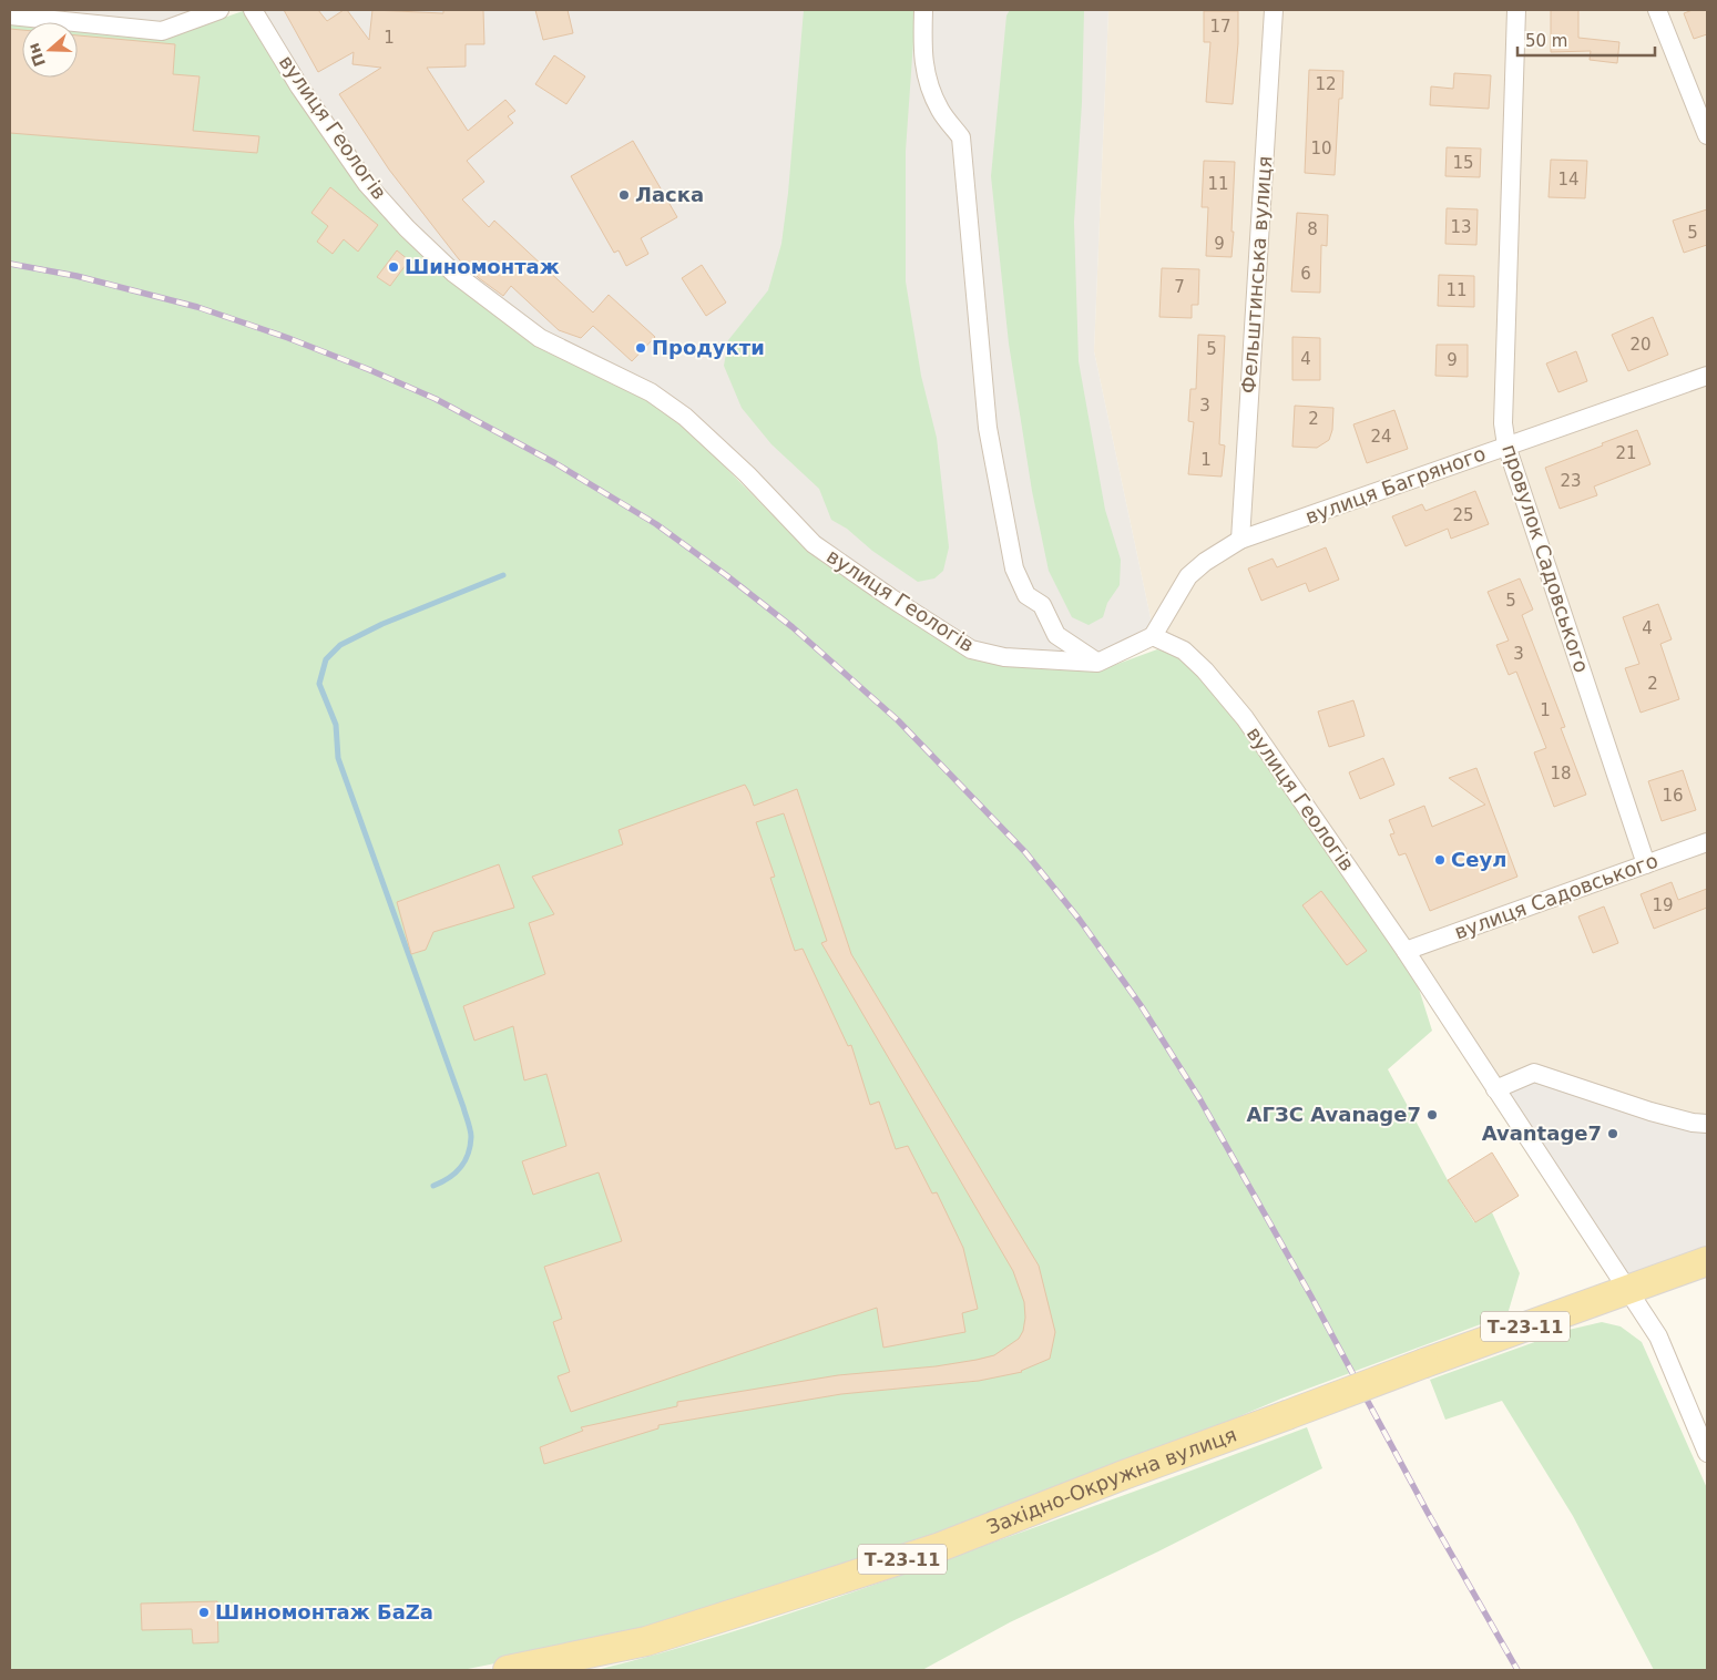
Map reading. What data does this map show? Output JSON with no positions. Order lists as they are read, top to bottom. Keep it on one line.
{"streets":{"main road":["Т-23-11","Західно-Окружна вулиця"],"street":["вулиця Геологів","Фельштинська вулиця","вулиця Багряного","провулок Садовського","вулиця Садовського"]},"crossings":[["вулиця Геологів","вулиця Багряного"],["вулиця Геологів","вулиця Садовського"],["вулиця Геологів","Західно-Окружна вулиця"],["Фельштинська вулиця","вулиця Багряного"],["вулиця Багряного","провулок Садовського"],["провулок Садовського","вулиця Садовського"]],"places":["Ласка","Шиномонтаж","Продукти","Сеул","АГЗС Avanage7","Avantage7","Шиномонтаж БаZa"],"house_numbers":["17","1","12","10","15","14","11","13","8","5","9","6","7","11","20","5","4","9","3","2","24","21","1","23","25","5","4","3","2","1","18","16","19"],"scale_bar":"50 m","north":"left"}
